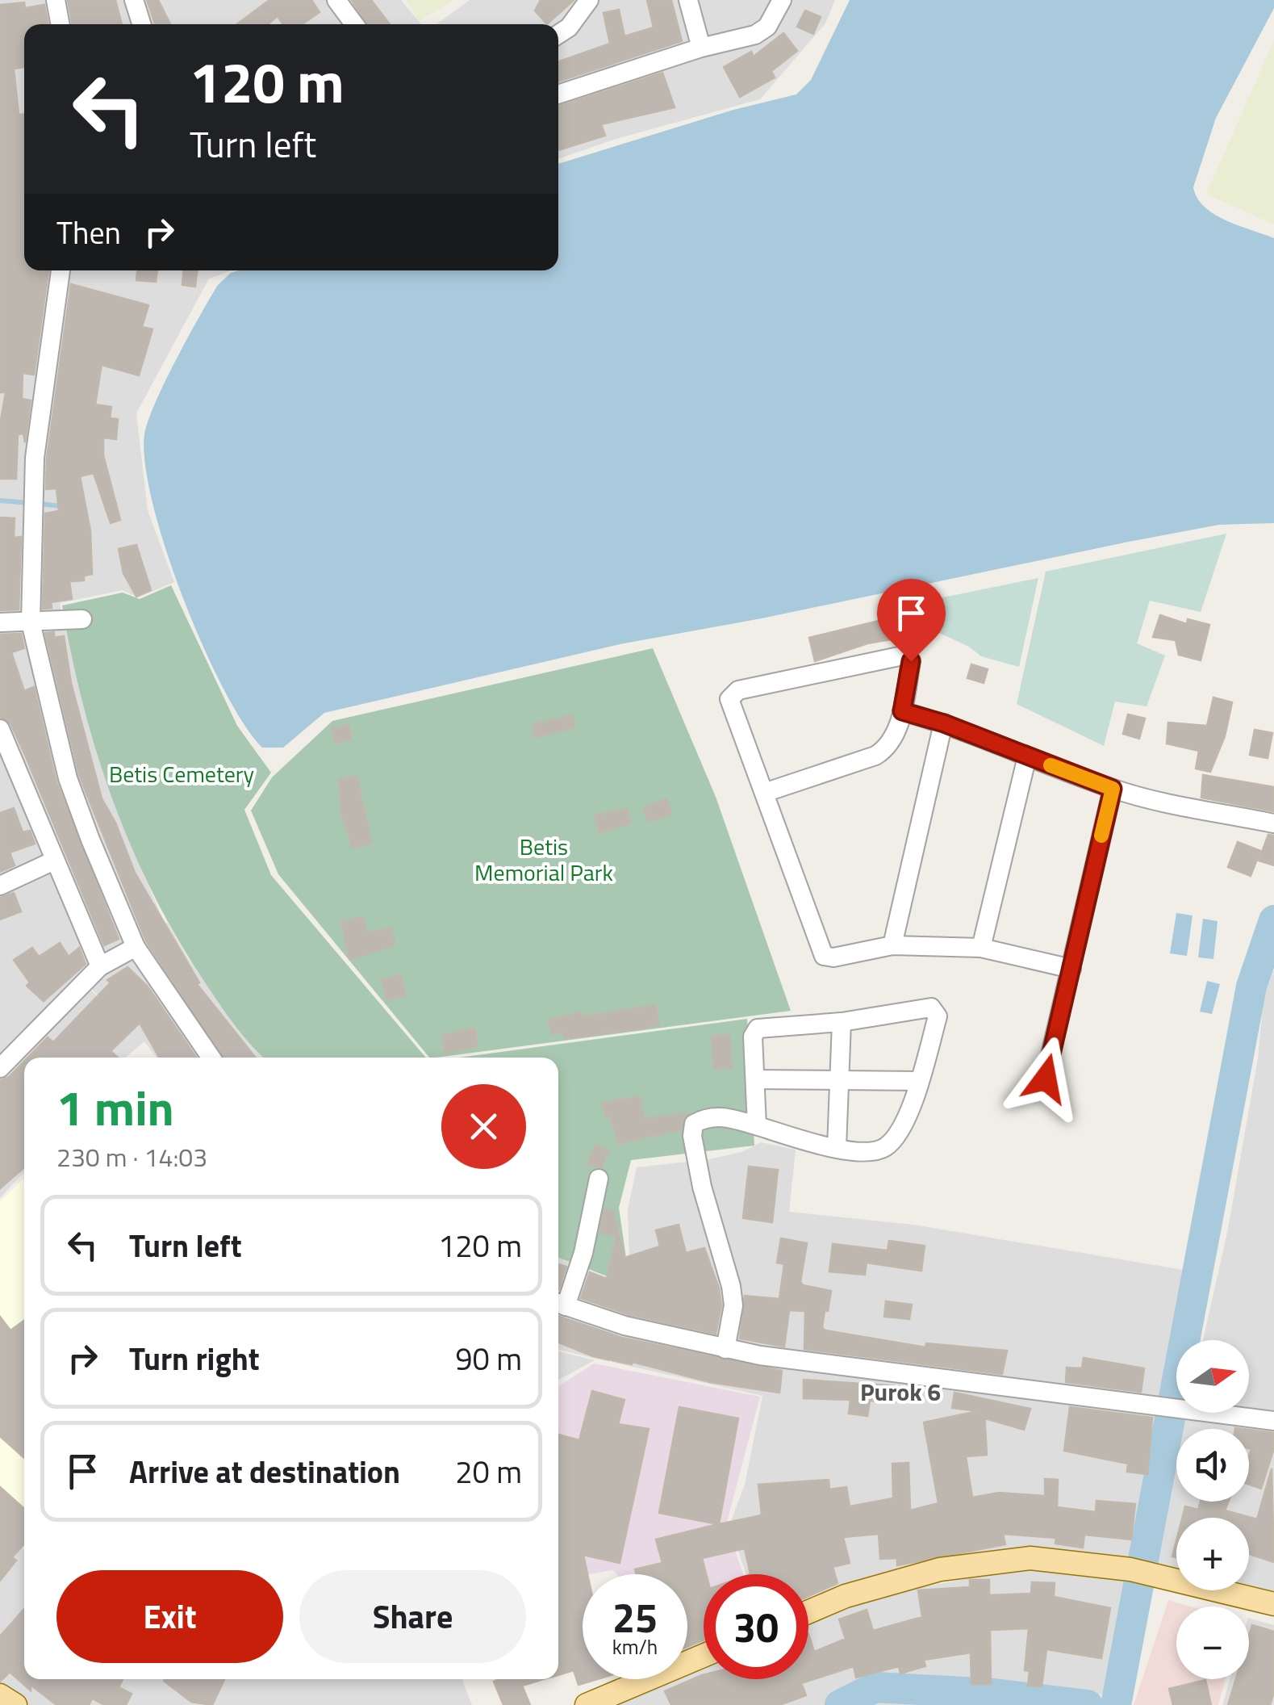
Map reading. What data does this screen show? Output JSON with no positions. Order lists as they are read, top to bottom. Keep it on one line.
{"districts":["Purok 6"],"parks":["Betis Cemetery","Betis Memorial Park"],"north":"right","page":{"turn":["120 m","Turn left"],"then":"Then","heading":["1 min","230 m · 14:03"],"list":[{"name":"Turn left","value":"120 m"},{"name":"Turn right","value":"90 m"},{"name":"Arrive at destination","value":"20 m"}],"map_buttons":["+","−"],"buttons":["Exit","Share"],"speed":"25 km/h","limit":"30"}}
